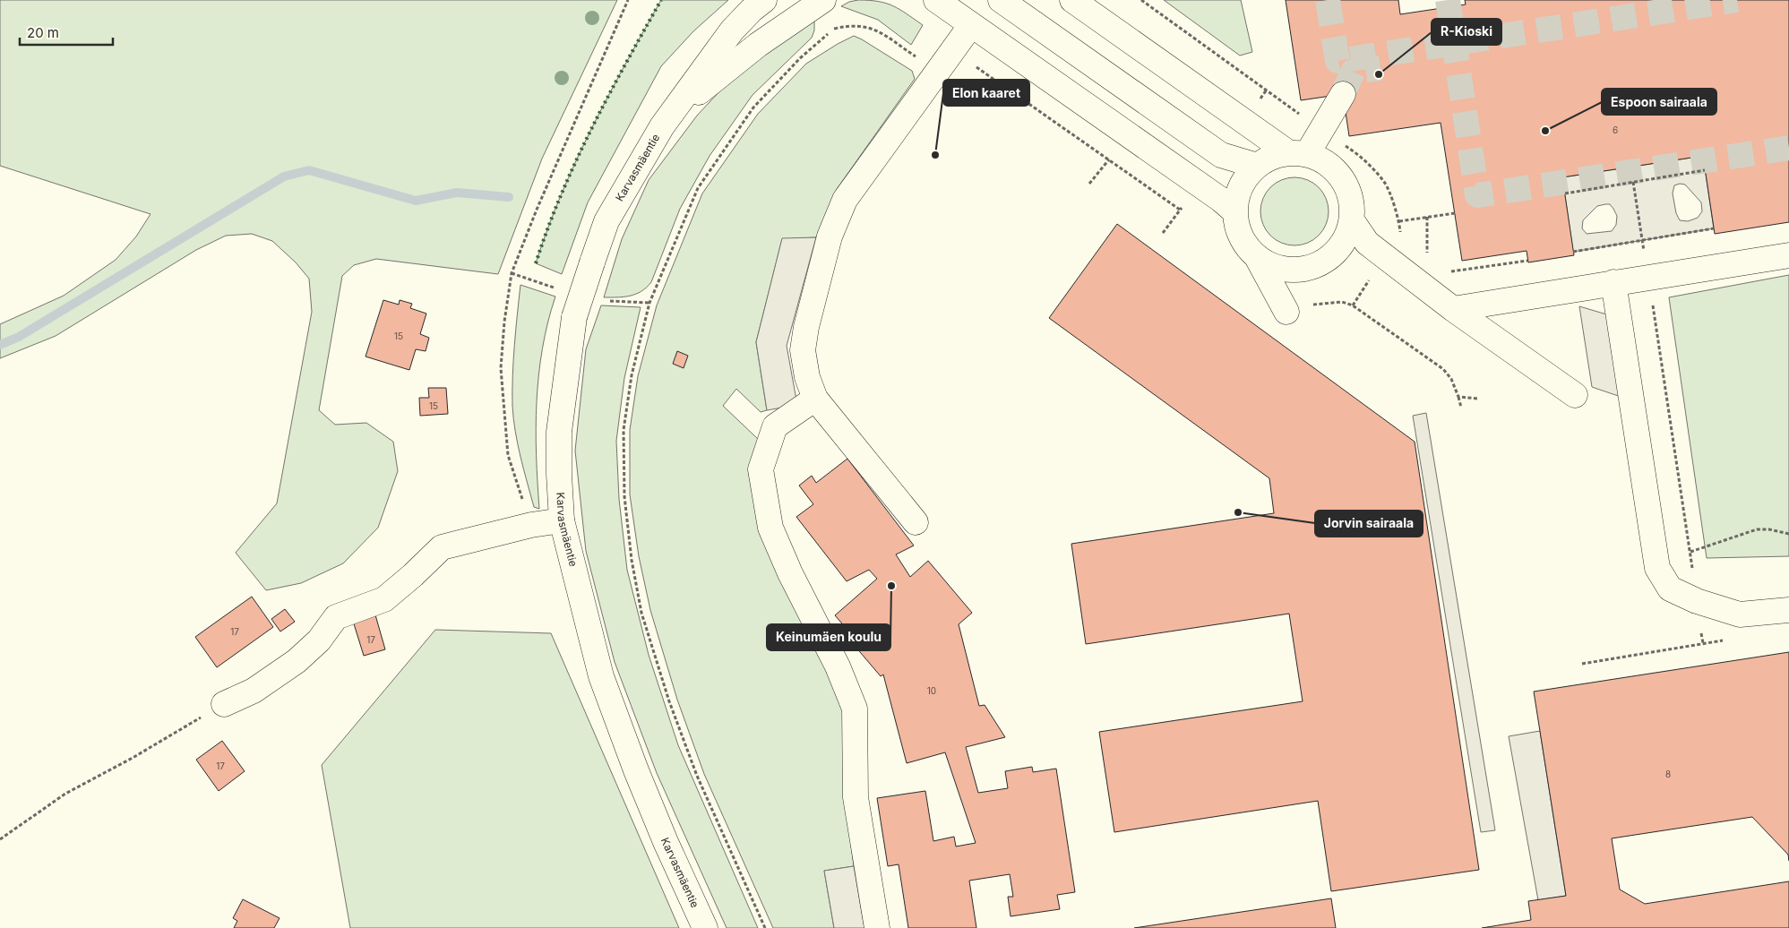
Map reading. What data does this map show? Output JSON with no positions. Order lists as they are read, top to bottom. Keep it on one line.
{"streets":{"main road":["Karvasmäentie"]},"places":["R-Kioski","Espoon sairaala","Elon kaaret","Jorvin sairaala","Keinumäen koulu"],"house_numbers":["6","15","15","17","17","10","17","8"],"scale_bar":"20 m"}
